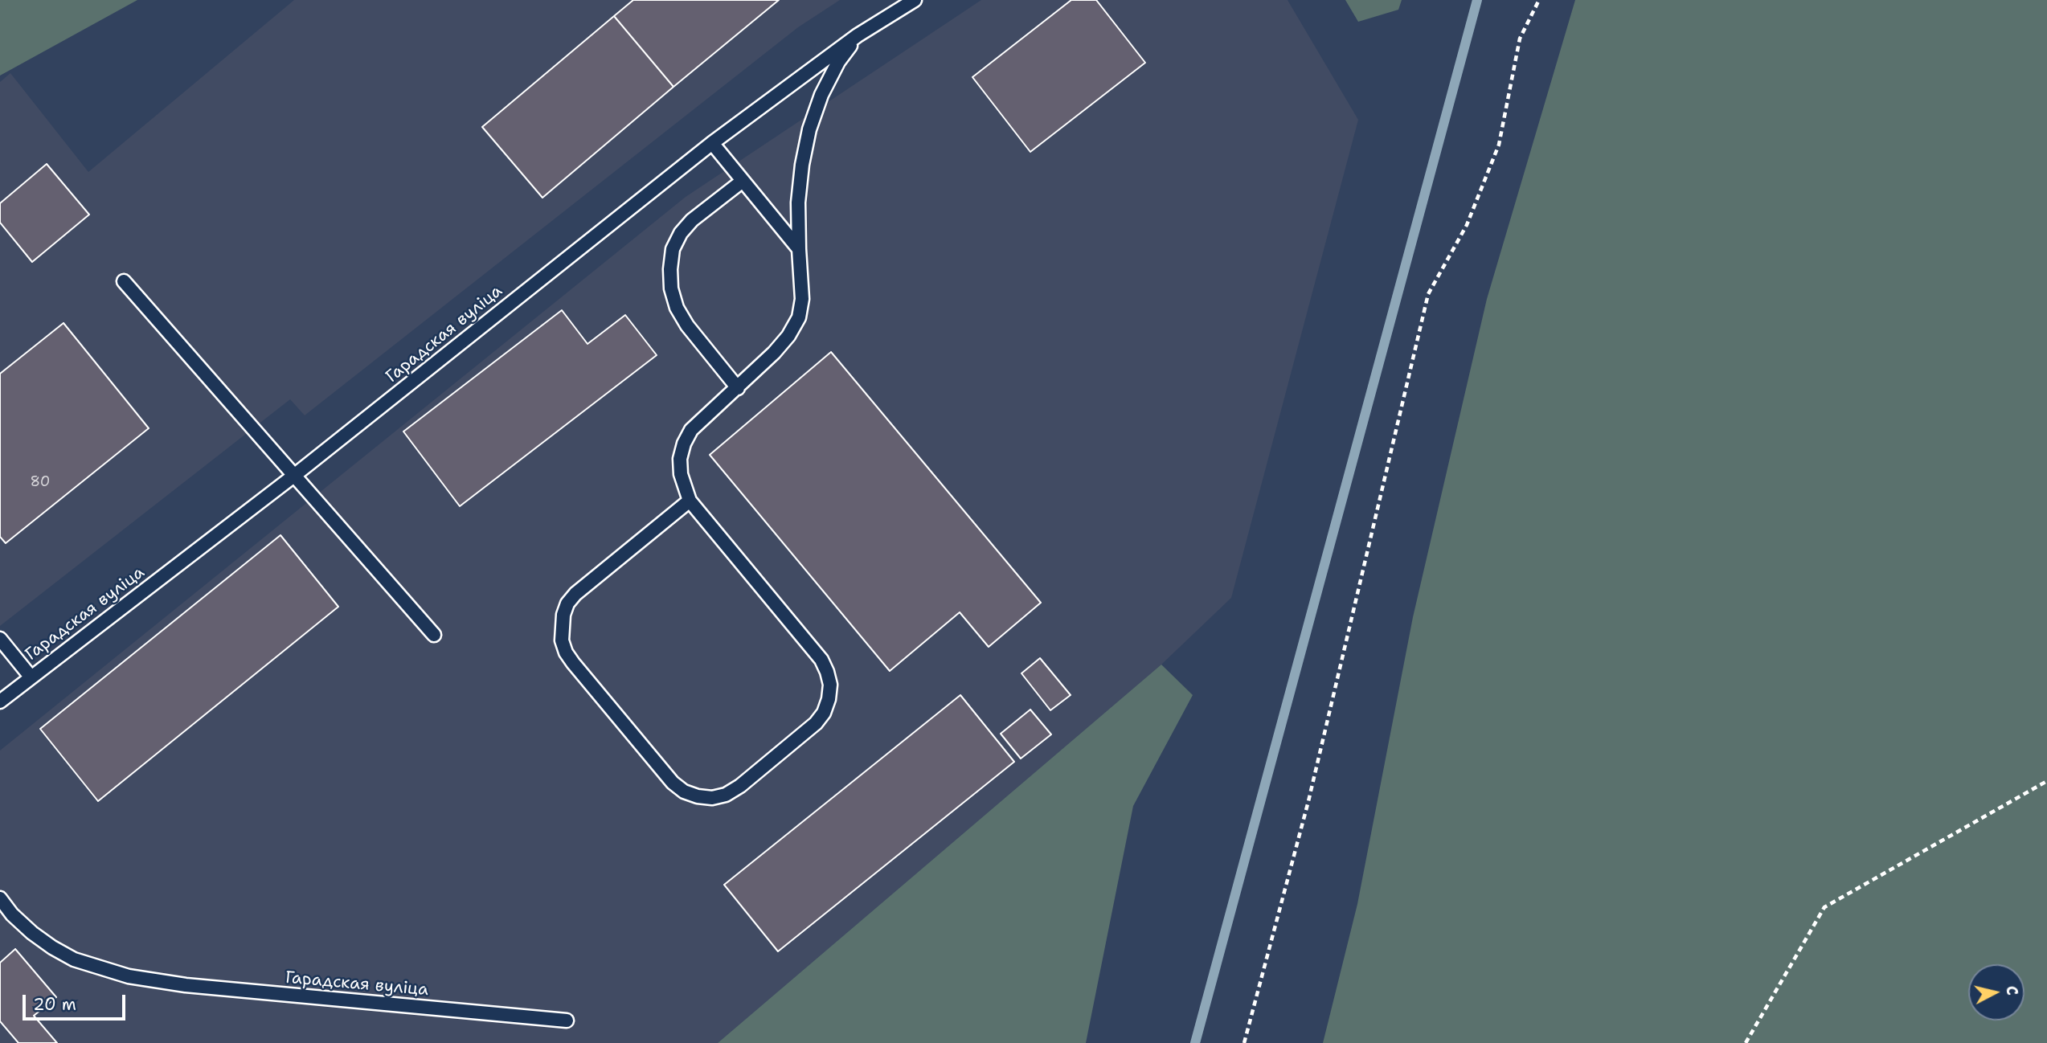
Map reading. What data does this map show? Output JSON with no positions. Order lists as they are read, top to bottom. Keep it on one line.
{"streets":{"lane":["Гарадская вуліца"]},"house_numbers":["80"],"scale_bar":"20 m","north":"right"}
